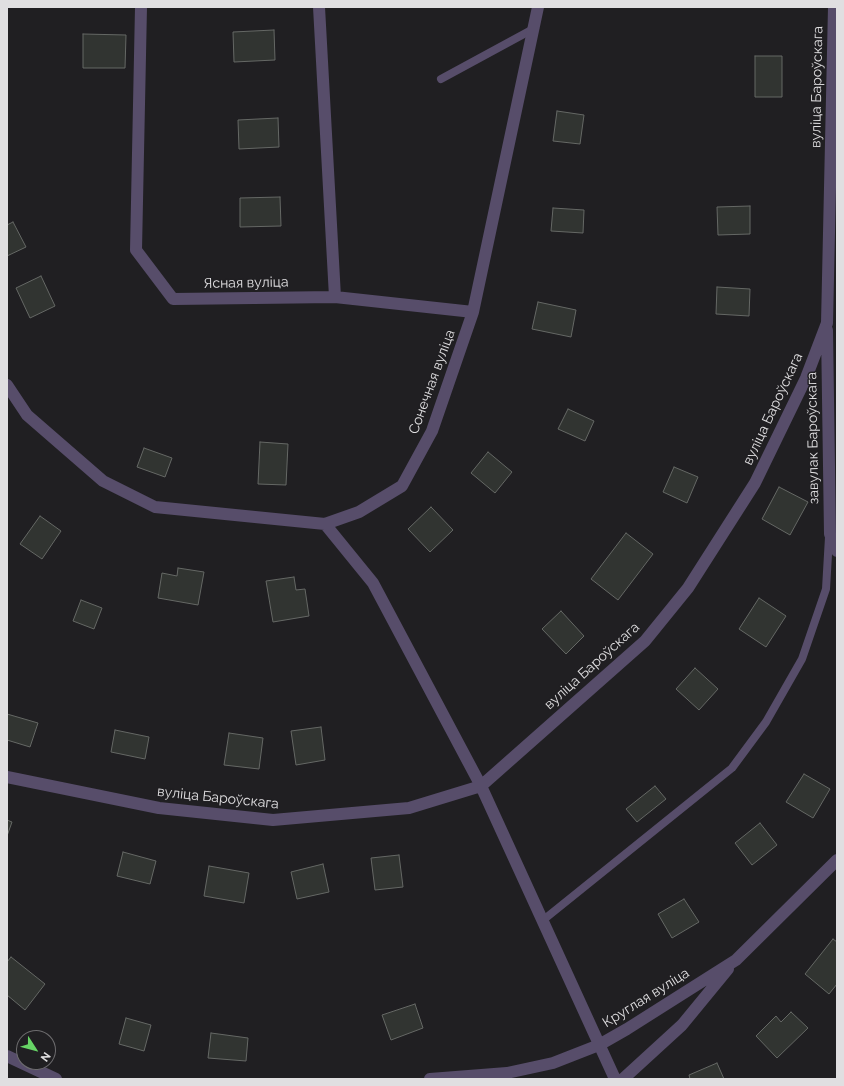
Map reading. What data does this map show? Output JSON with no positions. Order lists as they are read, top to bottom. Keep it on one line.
{"streets":{"street":["вуліца Бароўскага","Ясная вуліца","Сонечная вуліца","завулак Бароўскага","Круглая вуліца"]},"crossings":[["вуліца Бароўскага","завулак Бароўскага"]],"north":"bottom right"}
